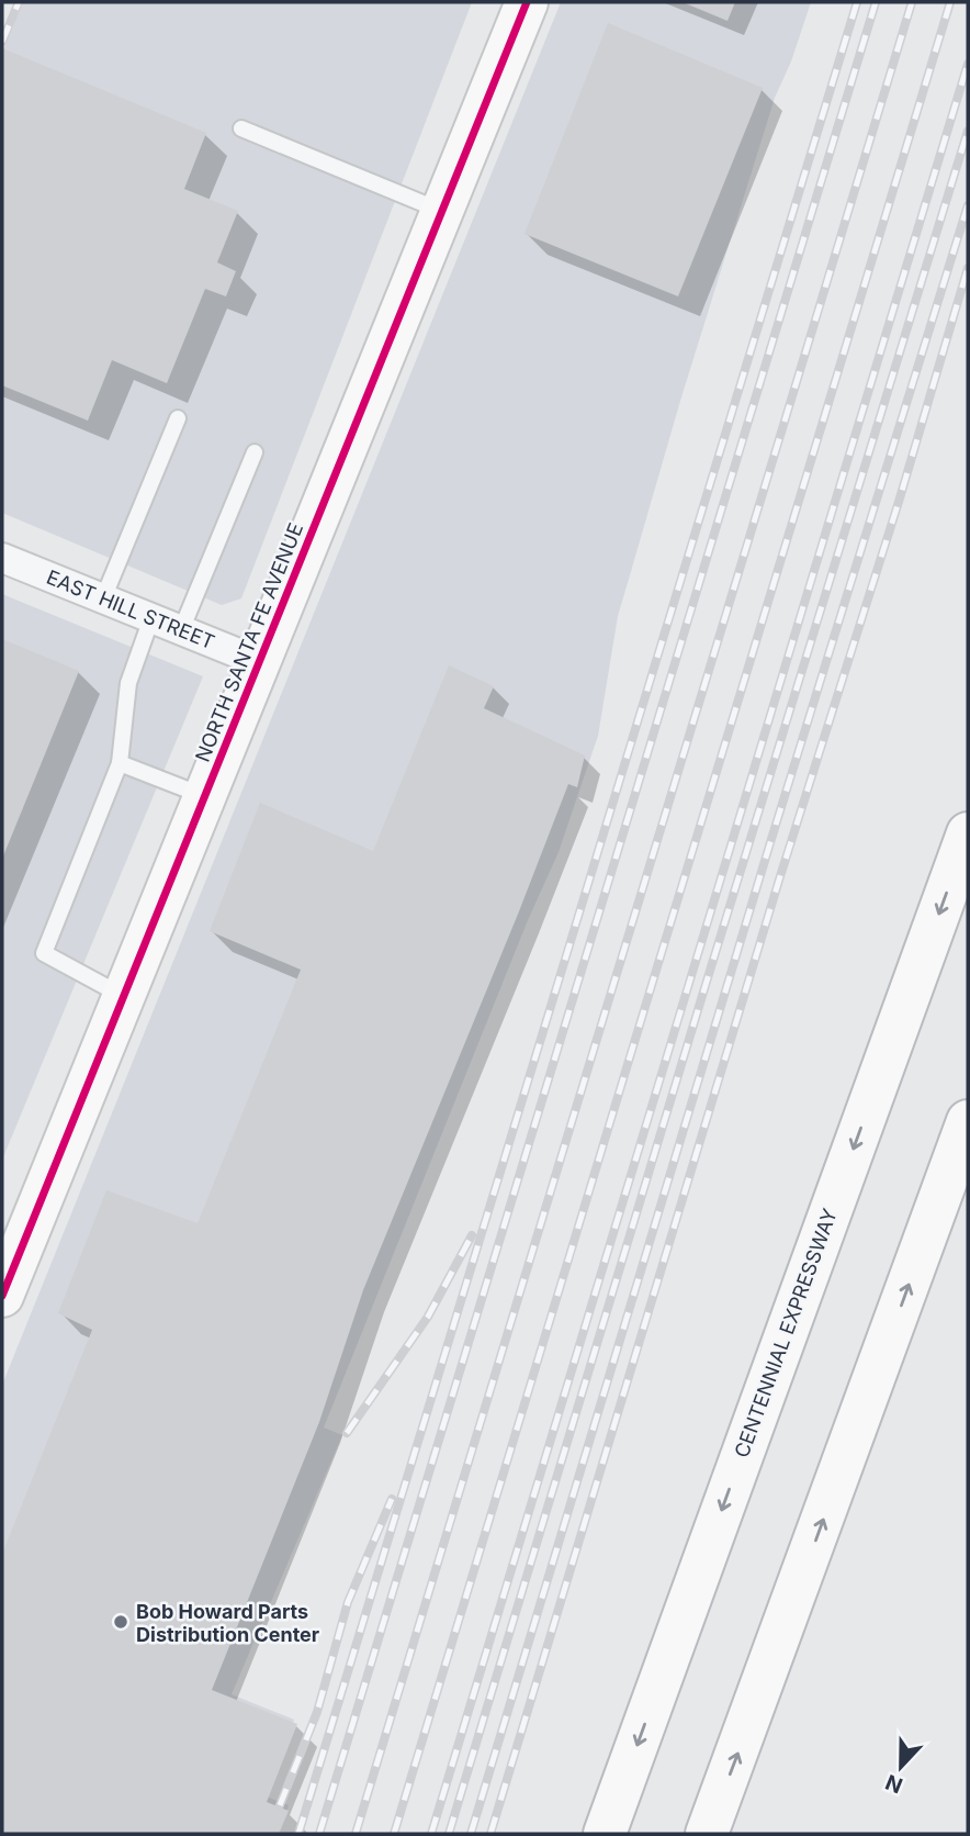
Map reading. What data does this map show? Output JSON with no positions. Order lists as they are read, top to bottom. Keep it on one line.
{"streets":{"main road":["NORTH SANTA FE AVENUE","CENTENNIAL EXPRESSWAY"],"street":["EAST HILL STREET"]},"crossings":[["EAST HILL STREET","NORTH SANTA FE AVENUE"]],"places":["Bob Howard Parts Distribution Center"],"north":"bottom"}
